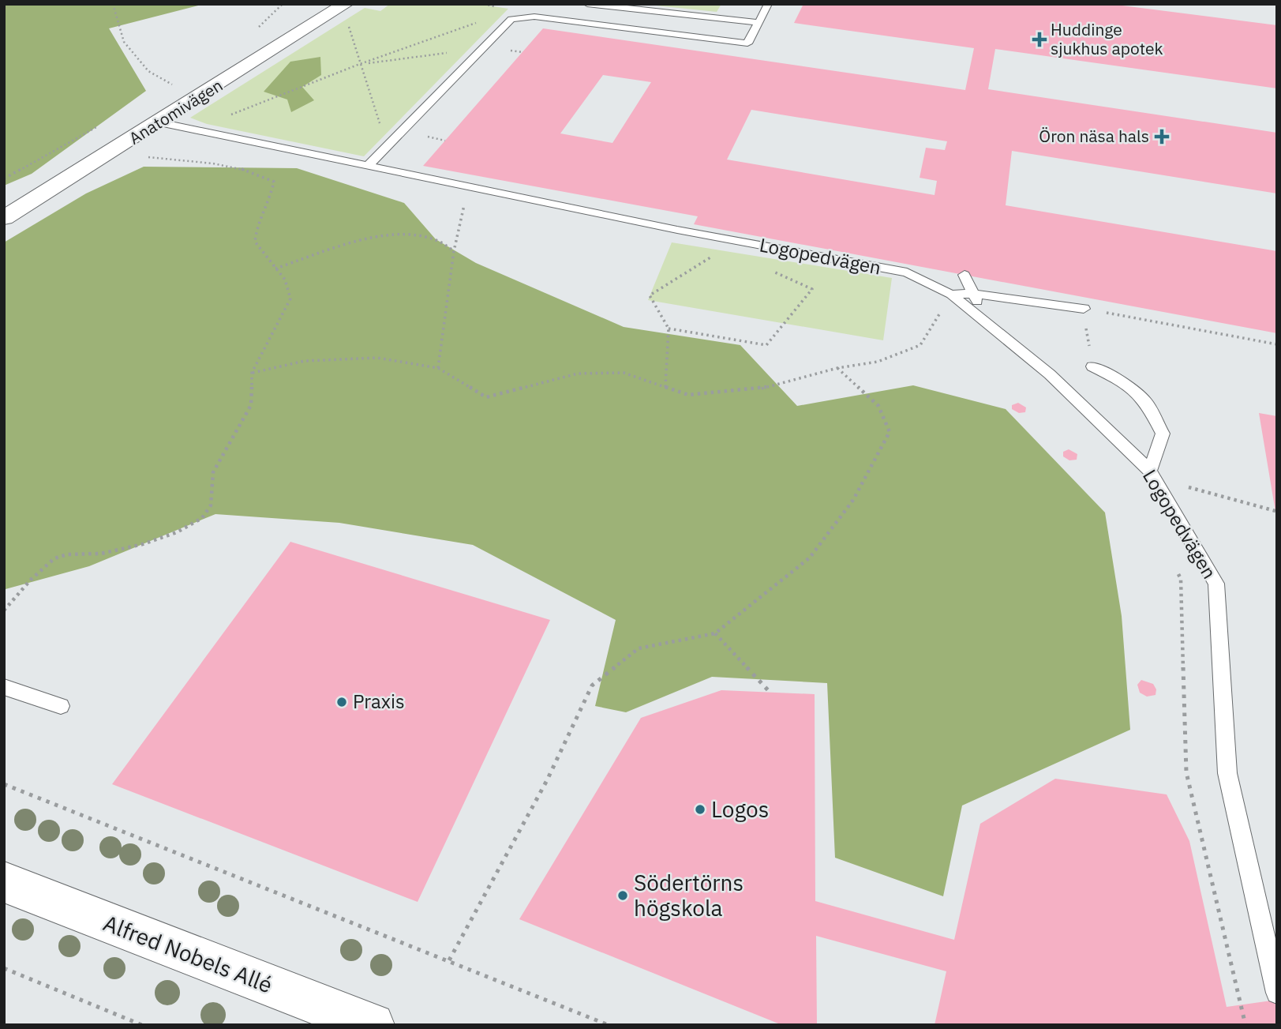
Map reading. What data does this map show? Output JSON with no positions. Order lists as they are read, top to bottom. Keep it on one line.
{"streets":{"street":["Anatomivägen","Alfred Nobels Allé"],"lane":["Logopedvägen"]},"crossings":[["Anatomivägen","Logopedvägen"]],"places":{"health":["Huddinge sjukhus apotek","Öron näsa hals"],"other":["Praxis","Logos","Södertörns högskola"]}}
